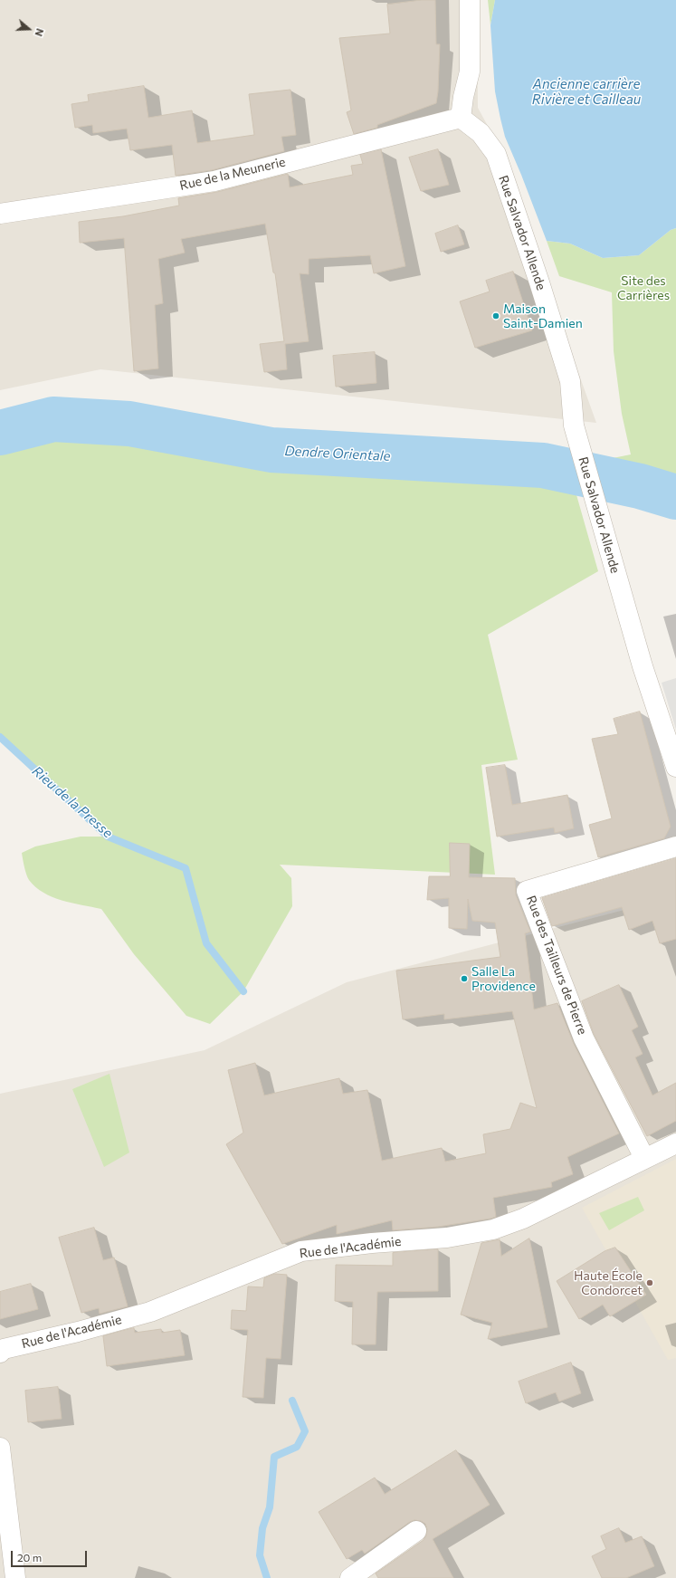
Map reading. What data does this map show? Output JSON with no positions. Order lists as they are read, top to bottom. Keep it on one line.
{"streets":{"street":["Rue de la Meunerie","Rue Salvador Allende","Rue des Tailleurs de Pierre","Rue de l'Académie"]},"crossings":[["Rue de la Meunerie","Rue Salvador Allende"],["Rue des Tailleurs de Pierre","Rue de l'Académie"]],"water":["Ancienne carrière Rivière et Cailleau","Dendre Orientale","Rieu de la Presse"],"parks":["Site des Carrières"],"places":["Maison Saint-Damien","Salle La Providence","Haute École Condorcet"],"scale_bar":"20 m","north":"right"}
